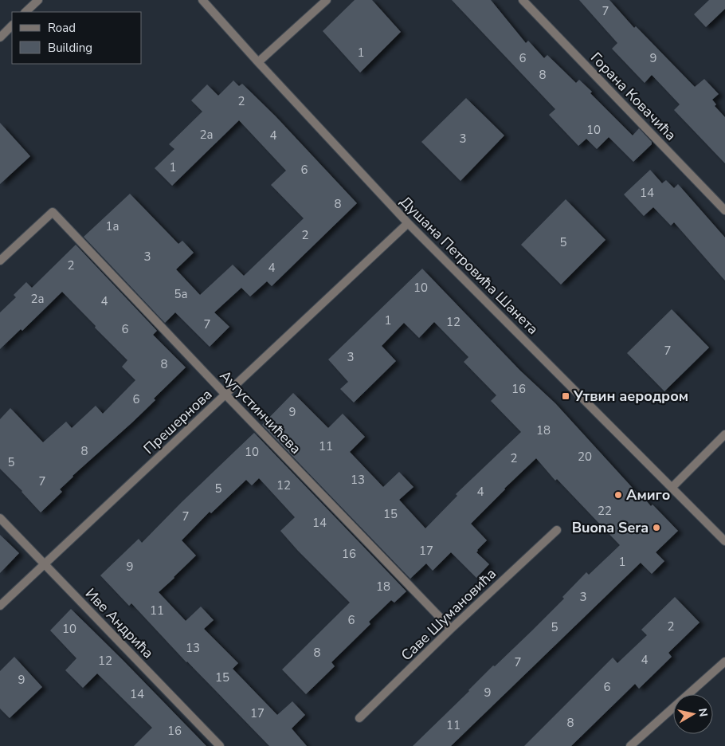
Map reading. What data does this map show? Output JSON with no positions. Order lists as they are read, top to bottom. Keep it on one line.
{"streets":{"street":["Горана Ковачића","Душана Петровића Шанета","Аугустинчићева","Прешернова","Саве Шумановића","Иве Андрића"]},"crossings":[["Душана Петровића Шанета","Прешернова"],["Аугустинчићева","Прешернова"],["Аугустинчићева","Саве Шумановића"],["Прешернова","Иве Андрића"]],"places":{"transit":["Утвин аеродром"],"other":["Амиго","Buona Sera"]},"house_numbers":["7","1","6","9","8","2","10","2a","4","3","1","6","14","8","1a","2","5","3","2","4","10","5a","2a","4","1","12","7","6","7","3","8","16","6","9","18","11","8","10","20","2","5","13","7","12","5","4","22","15","7","14","17","16","1","9","18","3","11","6","2","5","10","13","8","4","12","7","15","9","6","9","14","17","8","11","16"],"legend":["Road","Building"],"north":"right"}
